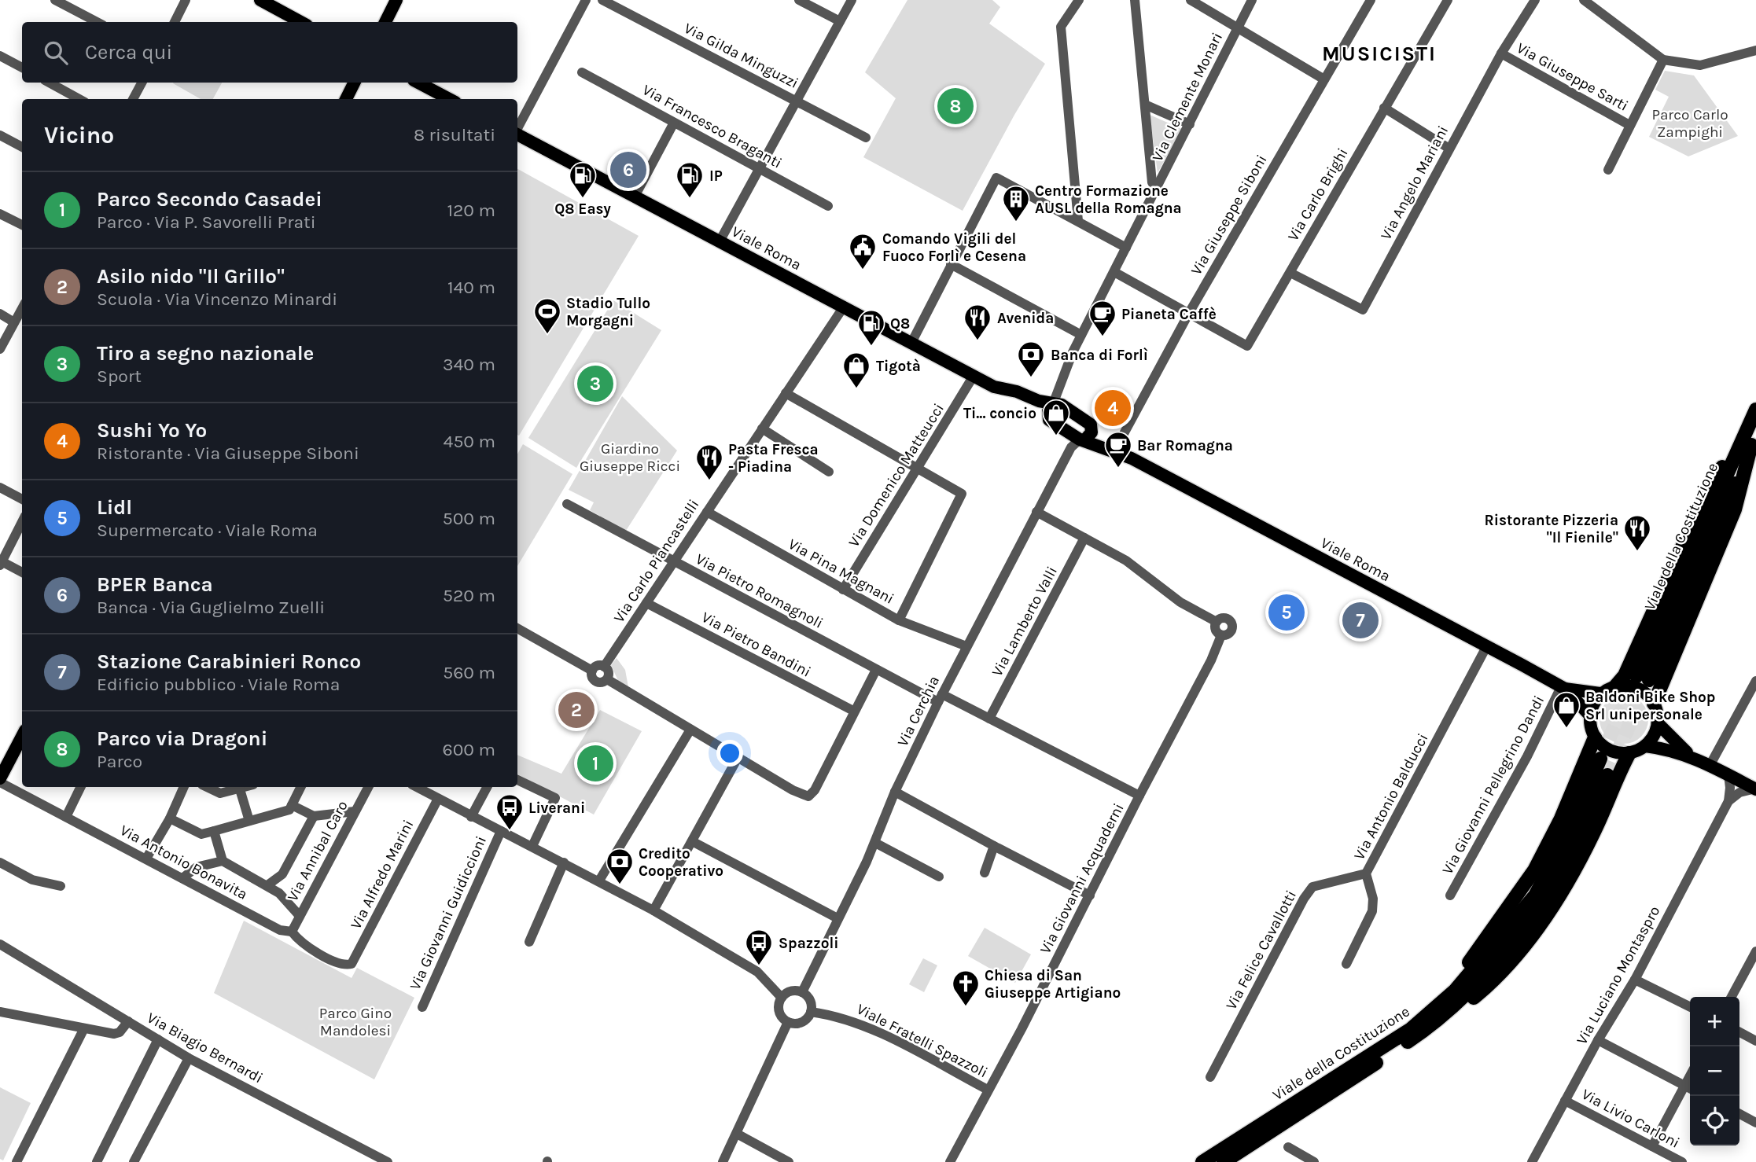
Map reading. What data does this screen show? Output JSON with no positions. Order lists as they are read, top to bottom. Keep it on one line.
{"streets":{"highway":["Viale della Costituzione"],"main road":["Viale Roma"],"street":["Via Gilda Minguzzi","Via Giuseppe Sarti","Via Clemente Monari","Via Francesco Braganti","Via Angelo Mariani","Via Carlo Brighi","Via Giuseppe Siboni","Via Domenico Matteucci","Via Carlo Piancastelli","Via Pina Magnani","Via Pietro Romagnoli","Via Lamberto Valli","Via Pietro Bandini","Via Cerchia","Via Giovanni Pellegrino Dandi","Via Antonio Balducci","Via Annibal Caro","Via Antonio Bonavita","Via Alfredo Marini","Via Giovanni Acquaderni","Via Giovanni Guidiccioni","Via Felice Cavallotti","Via Luciano Montaspro","Viale Fratelli Spazzoli","Via Biagio Bernardi","Via Livio Carloni"]},"crossings":[["Via Giuseppe Sarti","Via Angelo Mariani"],["Via Clemente Monari","Viale Roma"],["Via Angelo Mariani","Via Carlo Brighi"],["Via Carlo Brighi","Via Giuseppe Siboni"],["Via Giuseppe Siboni","Viale Roma"],["Viale Roma","Via Domenico Matteucci"],["Viale Roma","Via Carlo Piancastelli"],["Viale Roma","Via Cerchia"],["Viale Roma","Via Giovanni Pellegrino Dandi"],["Viale Roma","Via Antonio Balducci"],["Via Domenico Matteucci","Via Pina Magnani"],["Via Carlo Piancastelli","Via Pina Magnani"],["Via Carlo Piancastelli","Via Pietro Romagnoli"],["Via Carlo Piancastelli","Via Pietro Bandini"],["Via Pina Magnani","Via Cerchia"],["Via Pietro Romagnoli","Via Lamberto Valli"],["Via Pietro Romagnoli","Via Cerchia"],["Via Pietro Romagnoli","Via Giovanni Acquaderni"],["Via Cerchia","Viale Fratelli Spazzoli"],["Via Antonio Balducci","Via Felice Cavallotti"],["Via Annibal Caro","Via Antonio Bonavita"],["Via Antonio Bonavita","Via Alfredo Marini"],["Via Giovanni Acquaderni","Viale Fratelli Spazzoli"],["Via Luciano Montaspro","Via Livio Carloni"]],"districts":["MUSICISTI"],"parks":["Parco Carlo Zampighi","Giardino Giuseppe Ricci","Parco Gino Mandolesi"],"places":{"fuel station":["Q8 Easy","IP","Q8"],"building":["Centro Formazione AUSL della Romagna"],"public building":["Comando Vigili del Fuoco Forlì e Cesena"],"sports":["Stadio Tullo Morgagni"],"cafe":["Pianeta Caffè","Bar Romagna"],"restaurant":["Avenida","Pasta Fresca - Piadina","Ristorante Pizzeria \"Il Fienile\""],"bank":["Banca di Forlì","Credito Cooperativo"],"shop":["Tigotà","Ti... concio","Baldoni Bike Shop Srl unipersonale"],"bus stop":["Liverani","Spazzoli"],"church":["Chiesa di San Giuseppe Artigiano"]},"page":{"search":"Cerca qui","pins":["8","6","3","4","5","7","2","1"],"heading":["Vicino","8 risultati"],"list":[{"mark":"1","name":"Parco Secondo Casadei","note":"Parco · Via P. Savorelli Prati","value":"120 m"},{"mark":"2","name":"Asilo nido \"Il Grillo\"","note":"Scuola · Via Vincenzo Minardi","value":"140 m"},{"mark":"3","name":"Tiro a segno nazionale","note":"Sport","value":"340 m"},{"mark":"4","name":"Sushi Yo Yo","note":"Ristorante · Via Giuseppe Siboni","value":"450 m"},{"mark":"5","name":"Lidl","note":"Supermercato · Viale Roma","value":"500 m"},{"mark":"6","name":"BPER Banca","note":"Banca · Via Guglielmo Zuelli","value":"520 m"},{"mark":"7","name":"Stazione Carabinieri Ronco","note":"Edificio pubblico · Viale Roma","value":"560 m"},{"mark":"8","name":"Parco via Dragoni","note":"Parco","value":"600 m"}],"map_buttons":["+","−"]}}
